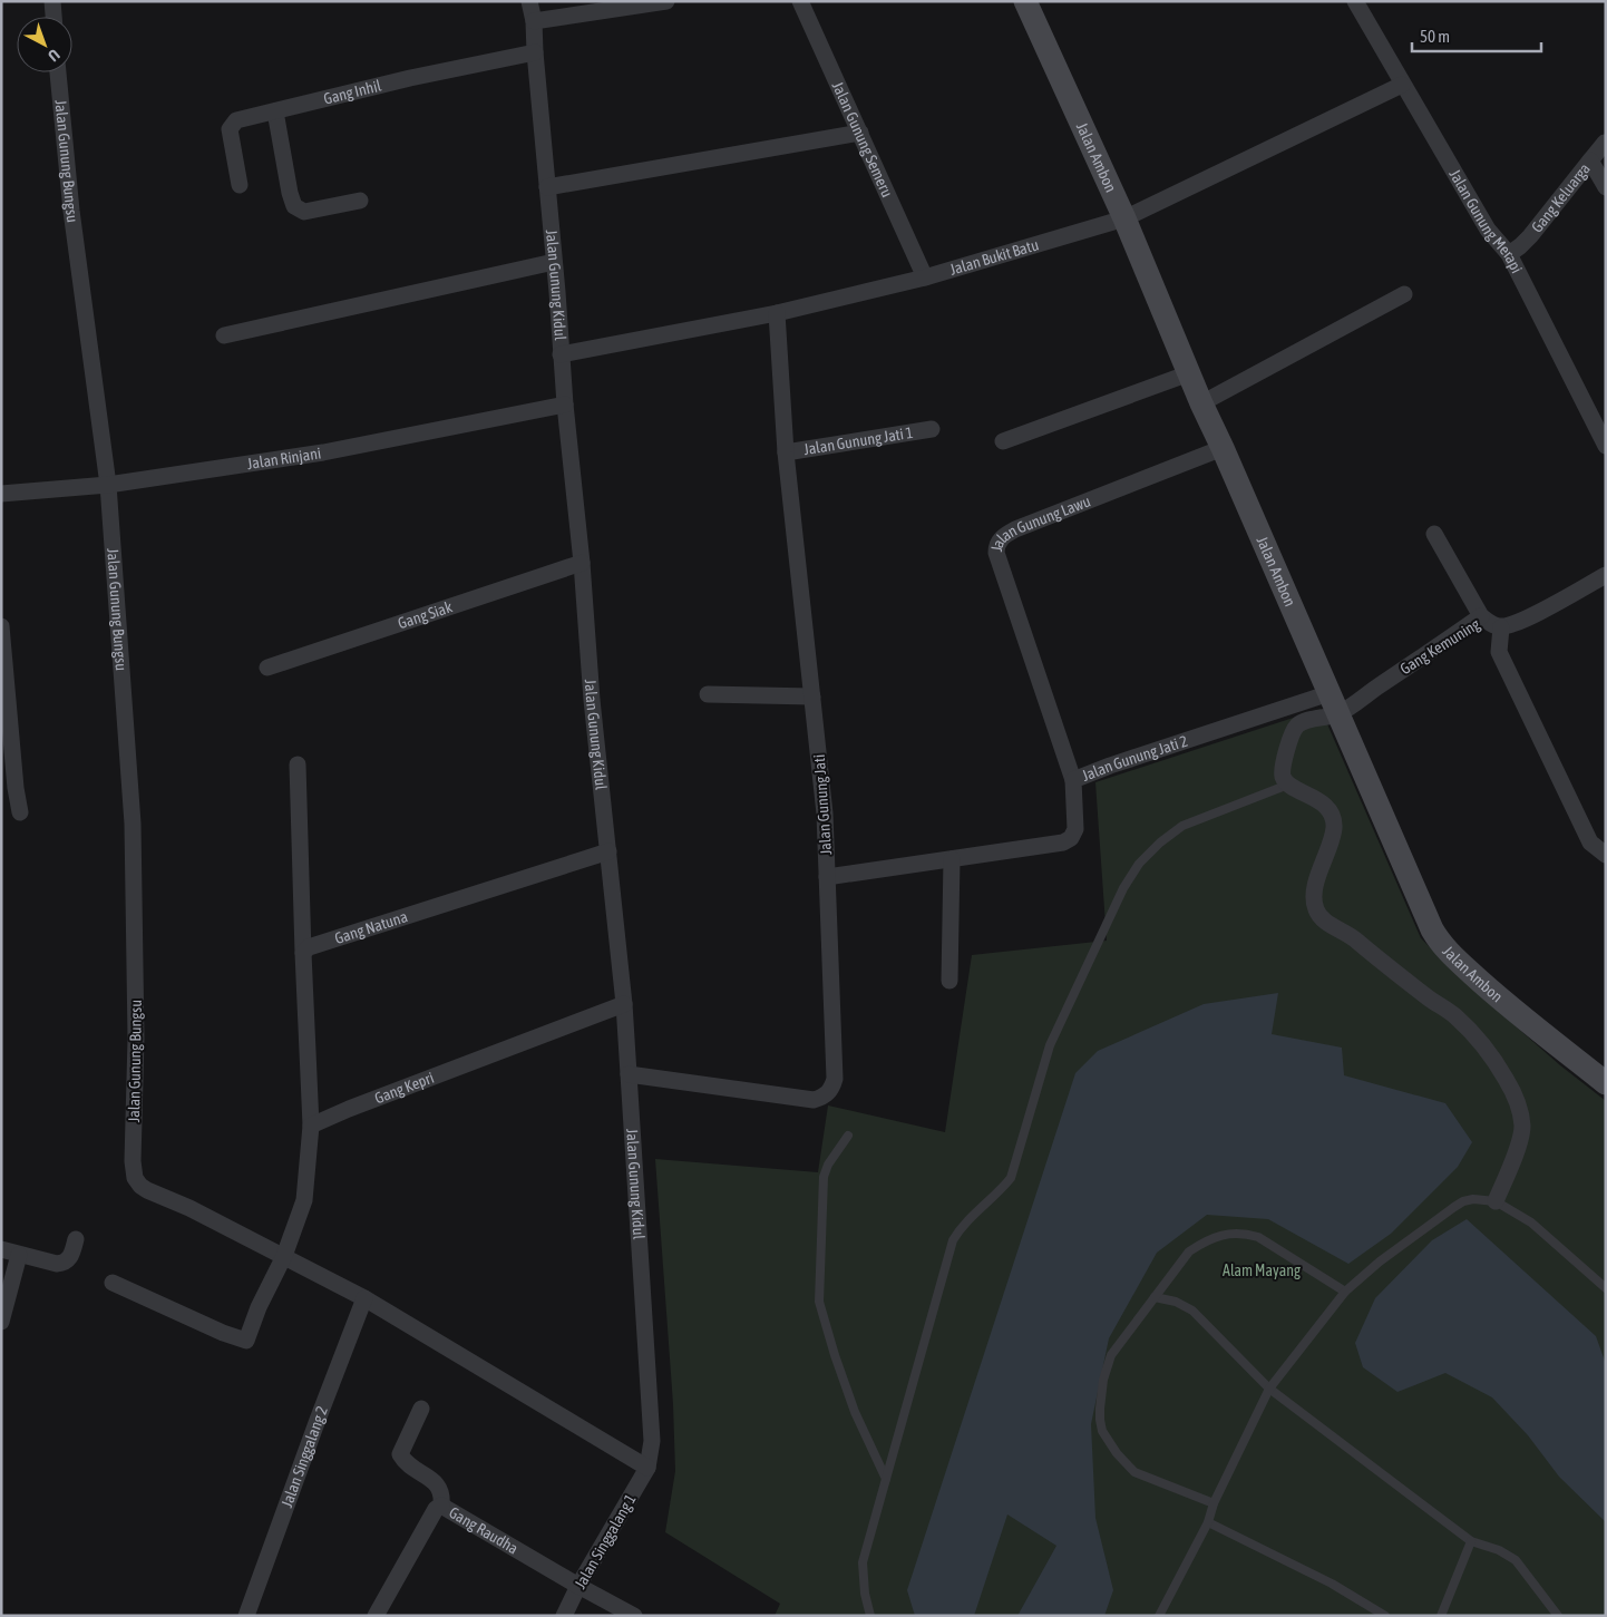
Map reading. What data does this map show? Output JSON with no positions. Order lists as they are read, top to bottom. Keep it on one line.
{"streets":{"street":["Gang Inhil","Jalan Gunung Semeru","Jalan Ambon","Jalan Gunung Bungsu","Gang Keluarga","Jalan Gunung Merapi","Jalan Bukit Batu","Jalan Gunung Kidul","Jalan Gunung Jati 1","Jalan Rinjani","Jalan Gunung Lawu","Gang Siak","Gang Kemuning","Jalan Gunung Jati 2","Jalan Gunung Jati","Gang Natuna","Gang Kepri","Jalan Singgalang 2","Gang Raudha","Jalan Singgalang 1"]},"crossings":[["Gang Inhil","Jalan Gunung Kidul"],["Jalan Gunung Semeru","Jalan Bukit Batu"],["Jalan Ambon","Jalan Bukit Batu"],["Jalan Ambon","Jalan Gunung Lawu"],["Jalan Ambon","Gang Kemuning"],["Jalan Ambon","Jalan Gunung Jati 2"],["Jalan Gunung Bungsu","Jalan Rinjani"],["Gang Keluarga","Jalan Gunung Merapi"],["Jalan Gunung Merapi","Jalan Bukit Batu"],["Jalan Bukit Batu","Jalan Gunung Kidul"],["Jalan Bukit Batu","Jalan Gunung Jati"],["Jalan Gunung Kidul","Jalan Rinjani"],["Jalan Gunung Kidul","Gang Siak"],["Jalan Gunung Kidul","Jalan Gunung Jati"],["Jalan Gunung Kidul","Gang Natuna"],["Jalan Gunung Kidul","Gang Kepri"],["Jalan Gunung Kidul","Jalan Singgalang 1"],["Jalan Gunung Jati 1","Jalan Gunung Jati"],["Jalan Gunung Lawu","Jalan Gunung Jati 2"],["Gang Kemuning","Jalan Gunung Jati 2"],["Jalan Gunung Jati 2","Jalan Gunung Jati"],["Gang Raudha","Jalan Singgalang 1"]],"parks":["Alam Mayang"],"scale_bar":"50 m","north":"bottom right"}
